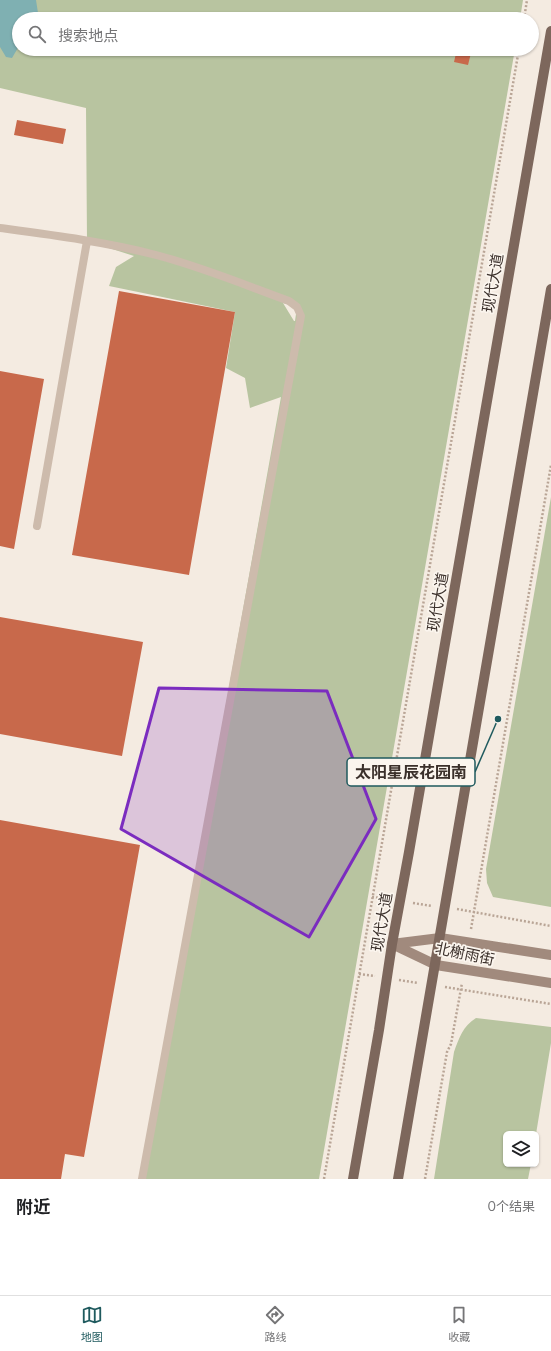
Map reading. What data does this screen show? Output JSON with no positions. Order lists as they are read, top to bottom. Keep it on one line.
{"streets":{"main road":["现代大道","北榭雨街"]},"crossings":[["现代大道","北榭雨街"]],"places":["太阳星辰花园南"],"page":{"search":"搜索地点","heading":["附近","0个结果"],"nav":["地图","路线","收藏"]}}
